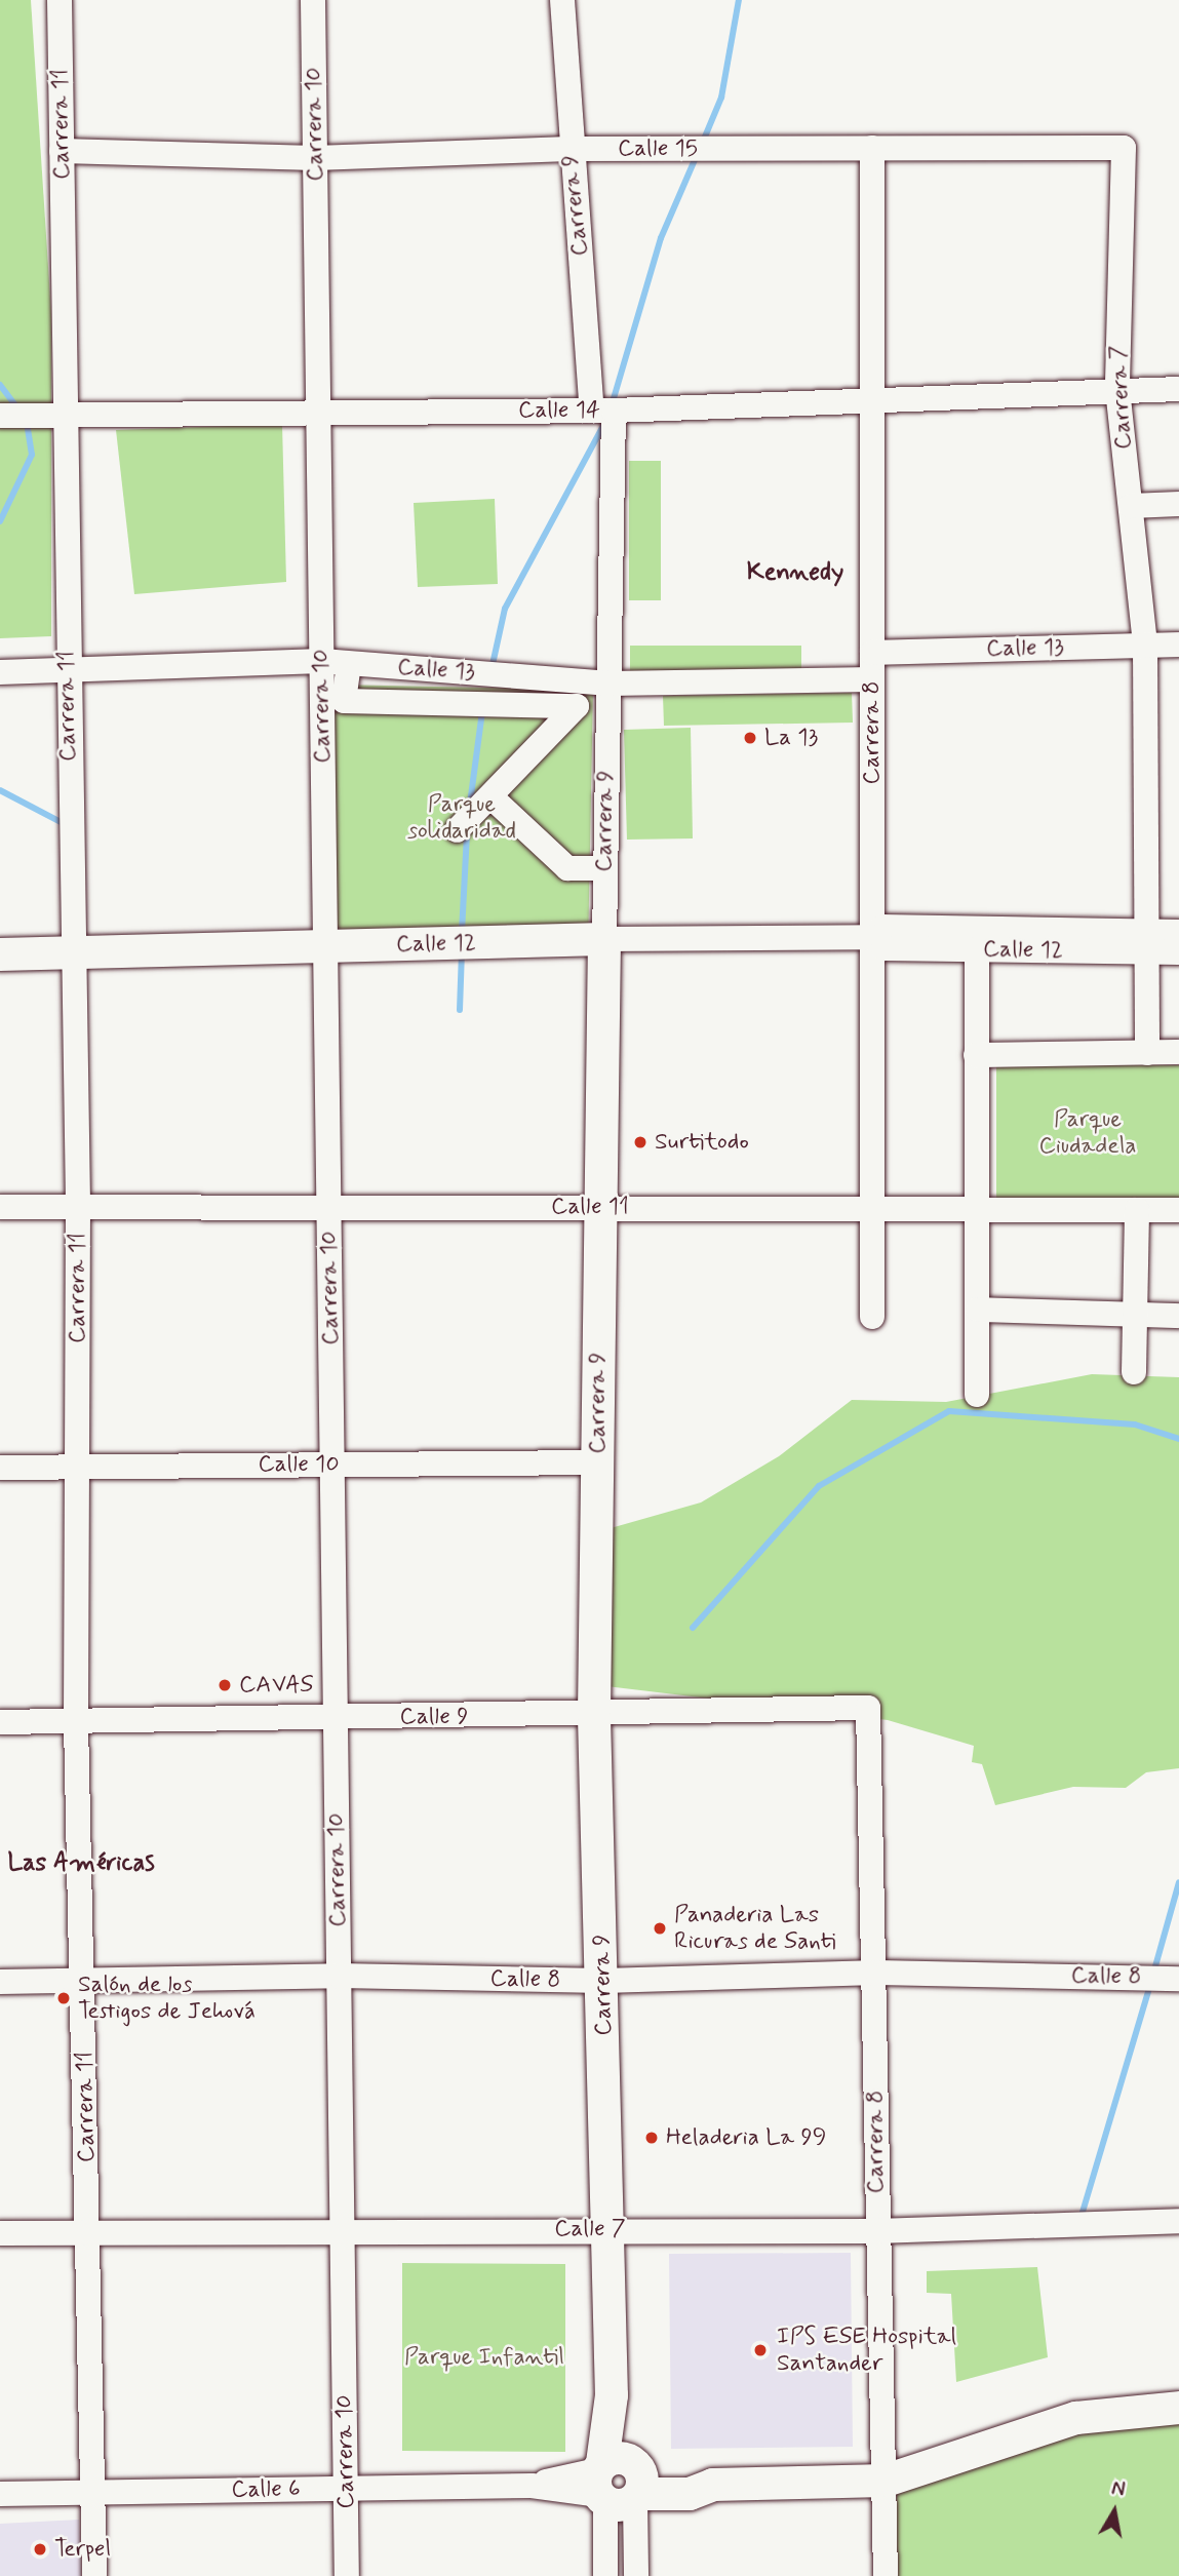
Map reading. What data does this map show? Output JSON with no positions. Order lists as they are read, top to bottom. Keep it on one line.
{"streets":{"main road":["Carrera 9","Calle 12"],"street":["Carrera 11","Carrera 10","Calle 15","Carrera 7","Calle 14","Calle 13","Carrera 8","Calle 11","Calle 10","Calle 9","Calle 8","Calle 7","Calle 6"]},"crossings":[["Carrera 11","Calle 15"],["Carrera 11","Calle 14"],["Carrera 11","Calle 13"],["Carrera 11","Calle 12"],["Carrera 11","Calle 11"],["Carrera 11","Calle 10"],["Carrera 11","Calle 9"],["Carrera 11","Calle 8"],["Carrera 11","Calle 7"],["Carrera 11","Calle 6"],["Carrera 10","Calle 15"],["Carrera 10","Calle 14"],["Carrera 10","Calle 13"],["Carrera 10","Calle 12"],["Carrera 10","Calle 11"],["Carrera 10","Calle 10"],["Carrera 10","Calle 9"],["Carrera 10","Calle 8"],["Carrera 10","Calle 7"],["Carrera 10","Calle 6"],["Calle 15","Carrera 9"],["Calle 15","Carrera 7"],["Calle 15","Carrera 8"],["Carrera 9","Calle 14"],["Carrera 9","Calle 13"],["Carrera 9","Calle 12"],["Carrera 9","Calle 11"],["Carrera 9","Calle 10"],["Carrera 9","Calle 9"],["Carrera 9","Calle 8"],["Carrera 9","Calle 7"],["Carrera 9","Calle 6"],["Carrera 7","Calle 14"],["Carrera 7","Calle 13"],["Carrera 7","Calle 12"],["Calle 14","Carrera 8"],["Calle 13","Carrera 8"],["Carrera 8","Calle 12"],["Carrera 8","Calle 11"],["Carrera 8","Calle 9"],["Carrera 8","Calle 8"],["Carrera 8","Calle 7"]],"districts":["Kennedy","Las Américas"],"parks":["Parque solidaridad","Parque Ciudadela","Parque Infantil"],"places":["La 13","Surtitodo","CAVAS","Panaderia Las Ricuras de Santi","Salón de los Testigos de Jehová","Heladeria La 99","IPS ESE Hospital Santander","Terpel"],"north":"top"}
